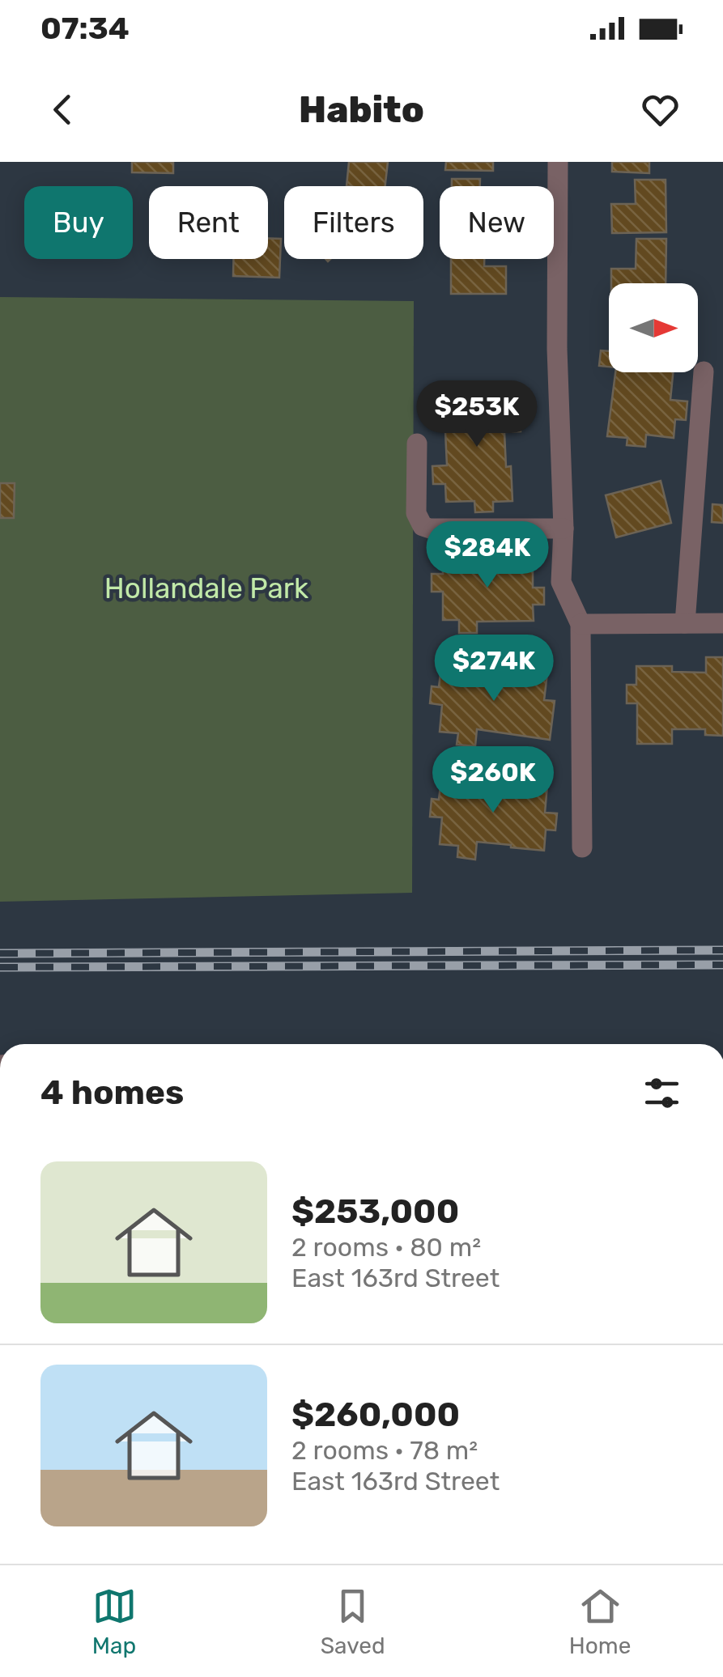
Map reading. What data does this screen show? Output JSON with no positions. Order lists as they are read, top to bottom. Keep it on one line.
{"parks":["Hollandale Park"],"north":"right","page":{"status":"07:34","header":"Habito","chip":["Buy","Rent","Filters","New"],"price":["$253K","$284K","$274K","$260K"],"heading":"4 homes","list":[{"name":"$253,000","note":"2 rooms · 80 m² · East 163rd Street"},{"name":"$260,000","note":"2 rooms · 78 m² · East 163rd Street"}],"tabs":["Map","Saved","Home"]}}
